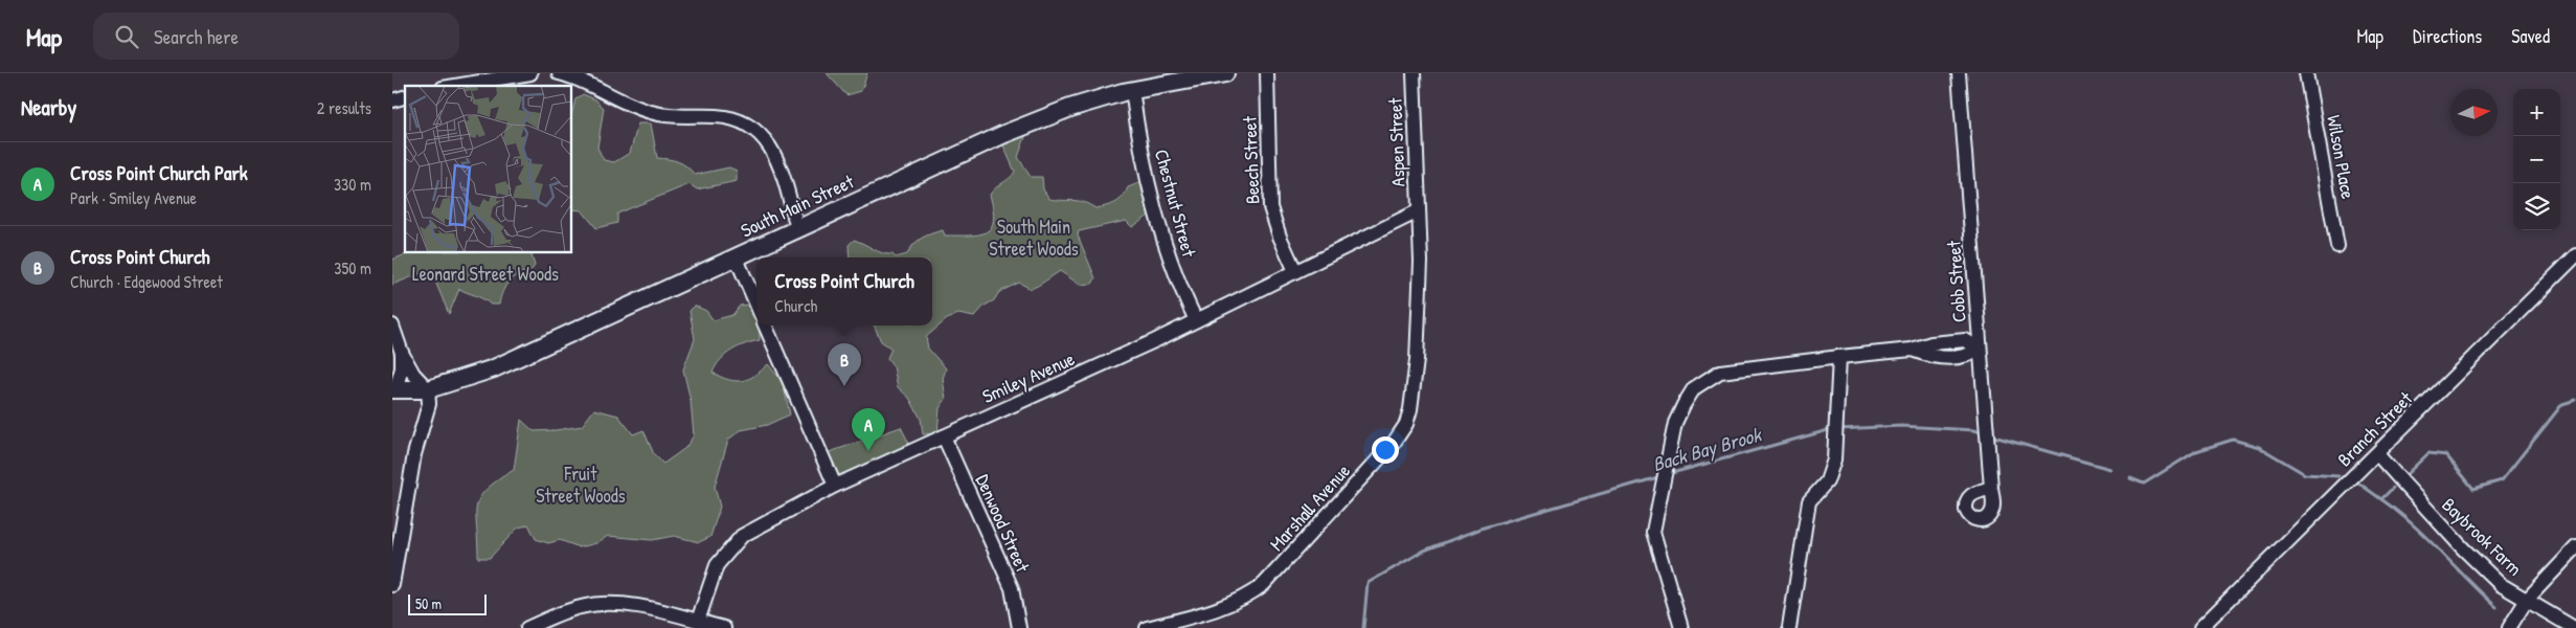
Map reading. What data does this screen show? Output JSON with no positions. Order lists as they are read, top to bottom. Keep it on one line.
{"streets":{"main road":["South Main Street"],"street":["Aspen Street","Wilson Place","Beech Street","Chestnut Street","Cobb Street","Smiley Avenue","Branch Street","Marshall Avenue","Denwood Street","Baybrook Farm"]},"crossings":[["Aspen Street","Smiley Avenue"],["Aspen Street","Marshall Avenue"],["Beech Street","Smiley Avenue"],["Chestnut Street","South Main Street"],["Chestnut Street","Smiley Avenue"],["Smiley Avenue","Marshall Avenue"],["Smiley Avenue","Denwood Street"],["Branch Street","Baybrook Farm"]],"water":["Back Bay Brook"],"parks":["South Main Street Woods","Leonard Street Woods","Fruit Street Woods"],"scale_bar":"50 m","north":"right","page":{"header":"Map","search":"Search here","nav":["Map","Directions","Saved"],"heading":["Nearby","2 results"],"map_buttons":["+","−"],"list":[{"mark":"A","name":"Cross Point Church Park","note":"Park · Smiley Avenue","value":"330 m"},{"mark":"B","name":"Cross Point Church","note":"Church · Edgewood Street","value":"350 m"}],"popup":["Cross Point Church","Church"],"pins":["B","A"],"scale":"50 m"}}
